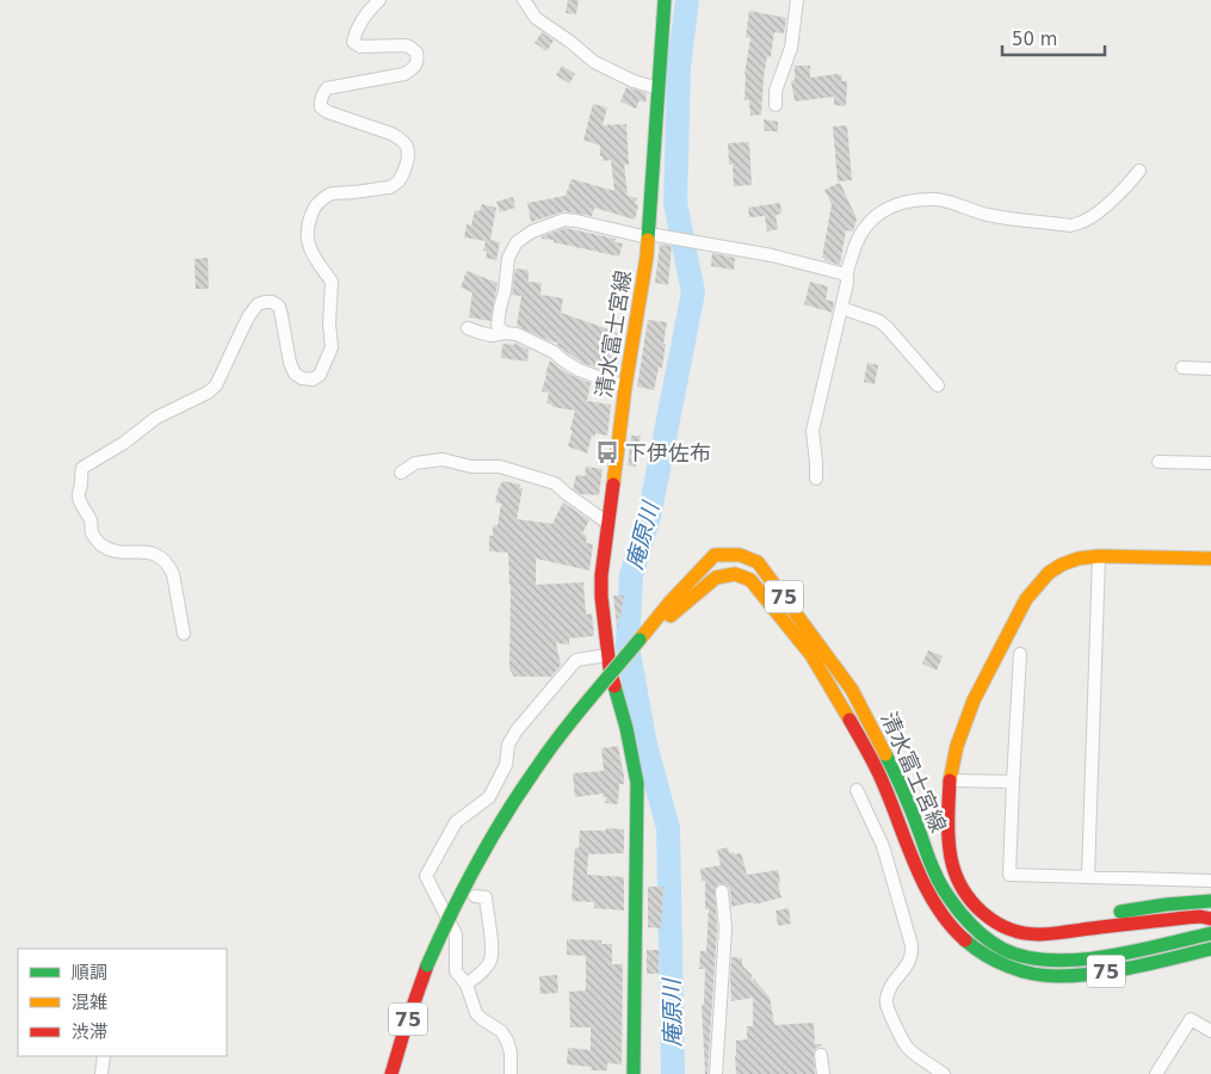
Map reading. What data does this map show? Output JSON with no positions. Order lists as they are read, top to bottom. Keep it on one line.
{"streets":{"main road":["清水富士宮線","75"]},"water":["庵原川"],"places":{"bus stop":["下伊佐布"]},"legend":["順調","混雑","渋滞"],"scale_bar":"50 m"}
